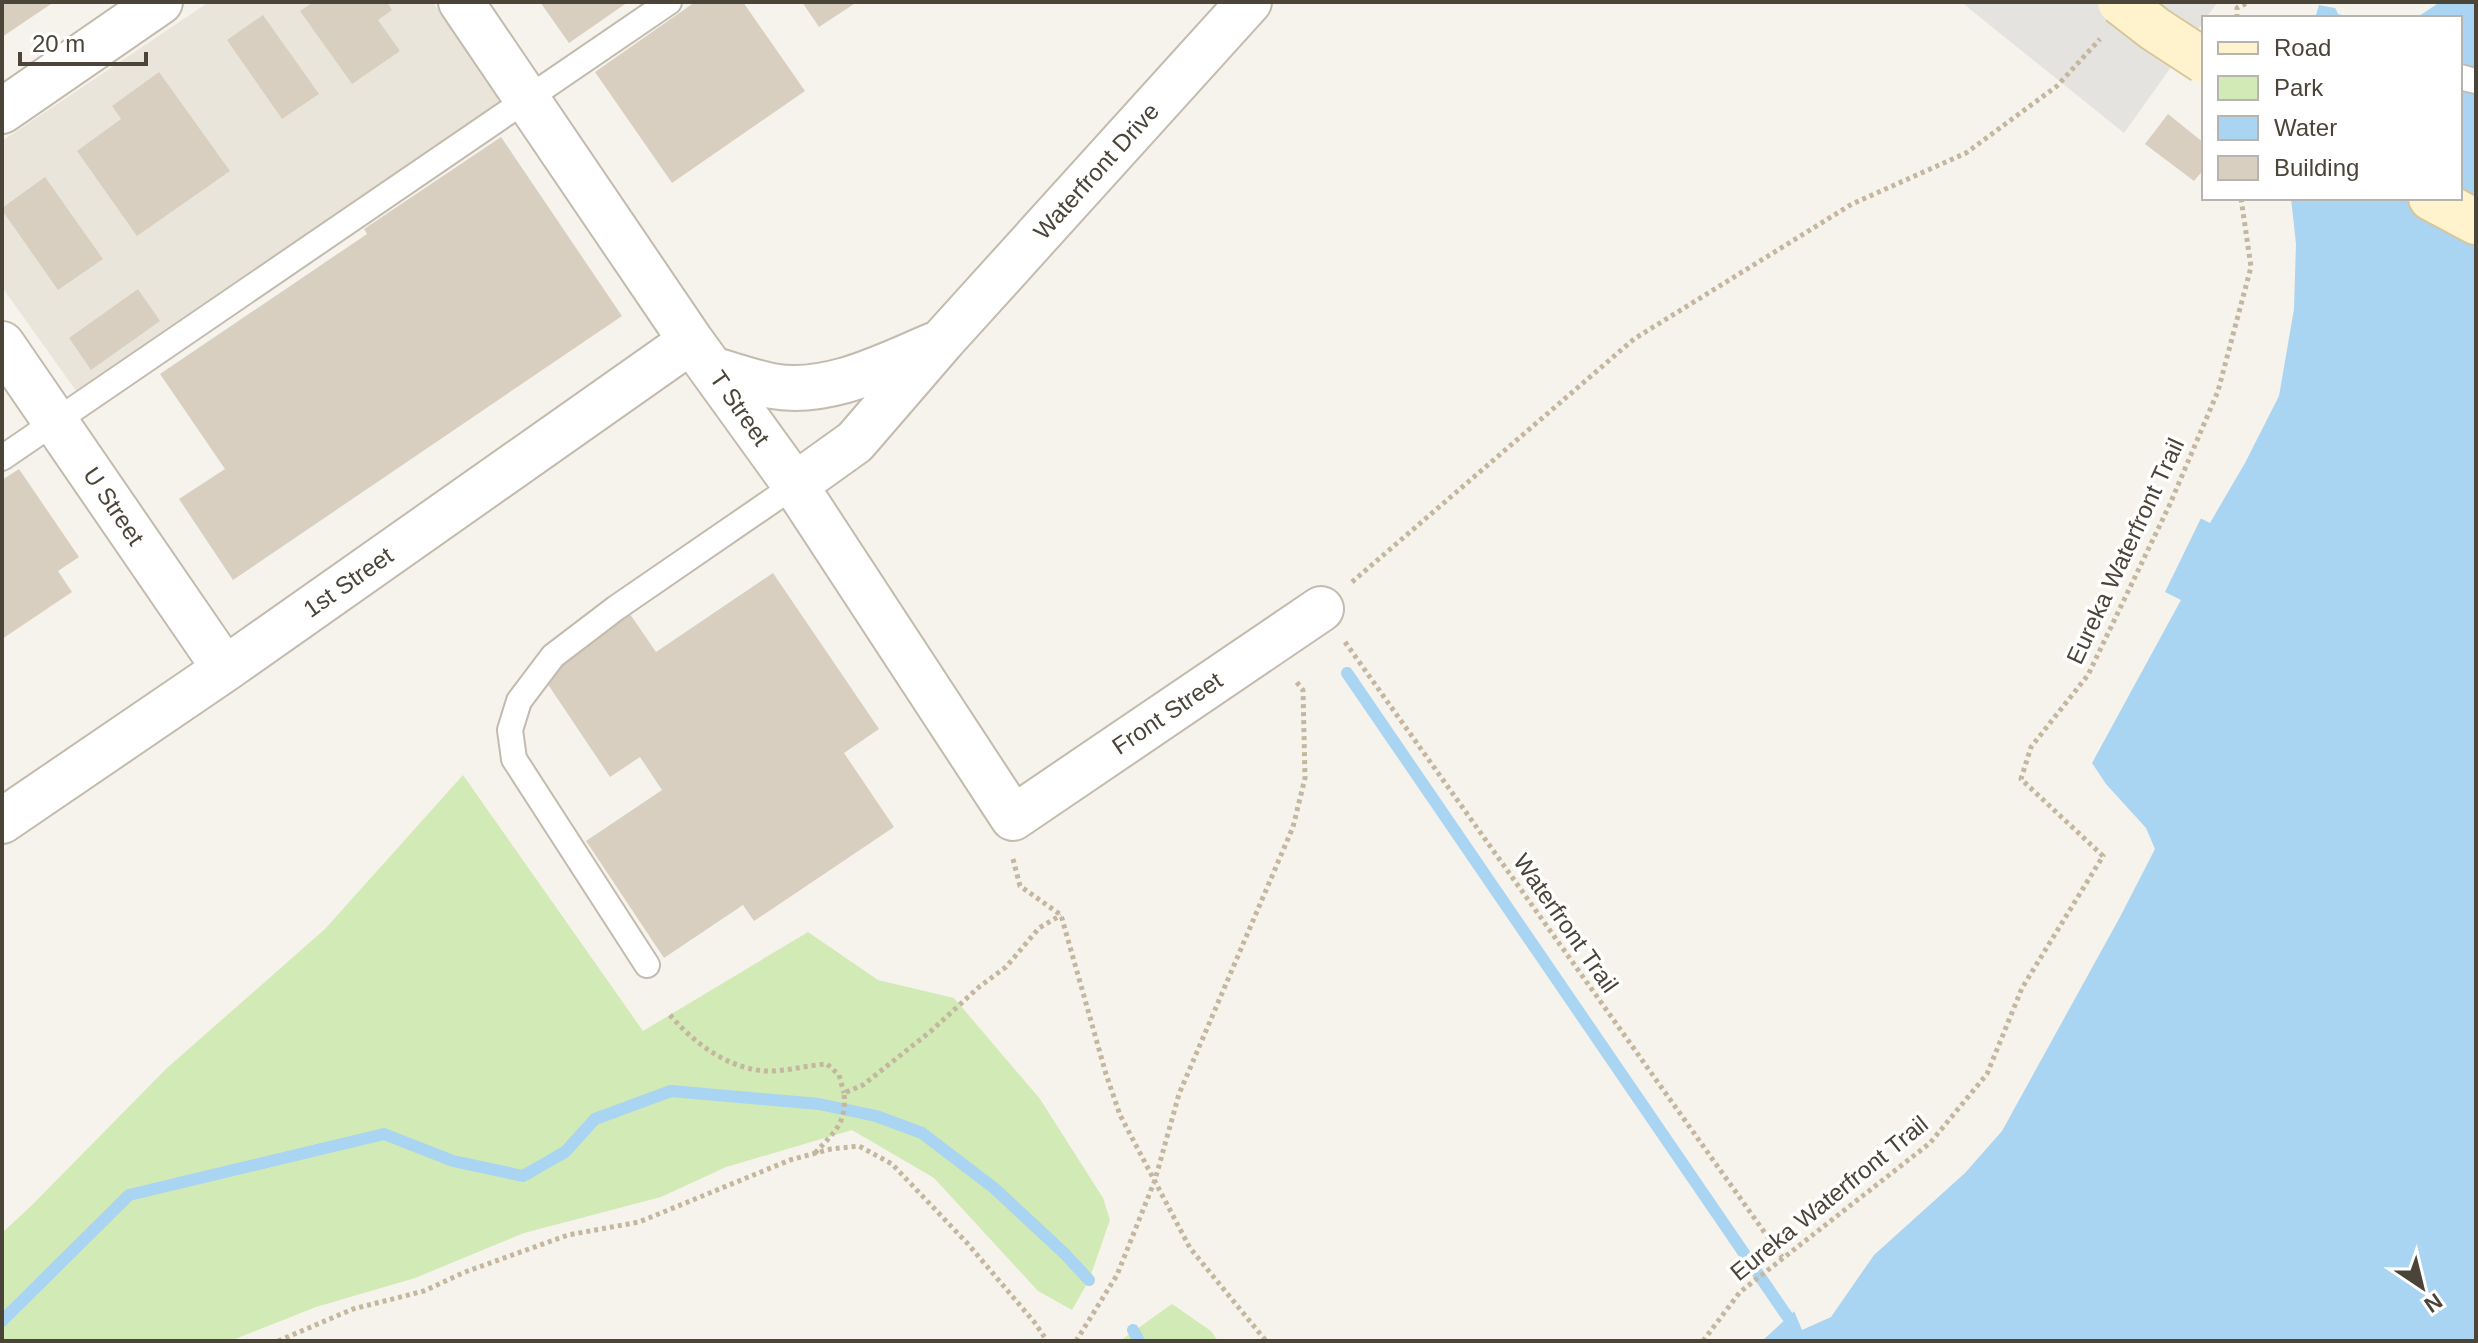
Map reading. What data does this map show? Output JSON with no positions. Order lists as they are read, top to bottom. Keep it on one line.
{"streets":{"street":["Waterfront Drive","T Street","U Street","1st Street","Front Street"],"path":["Eureka Waterfront Trail","Waterfront Trail"]},"crossings":[["Waterfront Drive","T Street"],["Waterfront Drive","1st Street"],["T Street","1st Street"],["T Street","Front Street"],["U Street","1st Street"],["Eureka Waterfront Trail","Waterfront Trail"],["Front Street","Waterfront Trail"]],"legend":["Road","Park","Water","Building"],"scale_bar":"20 m","north":"bottom right"}
